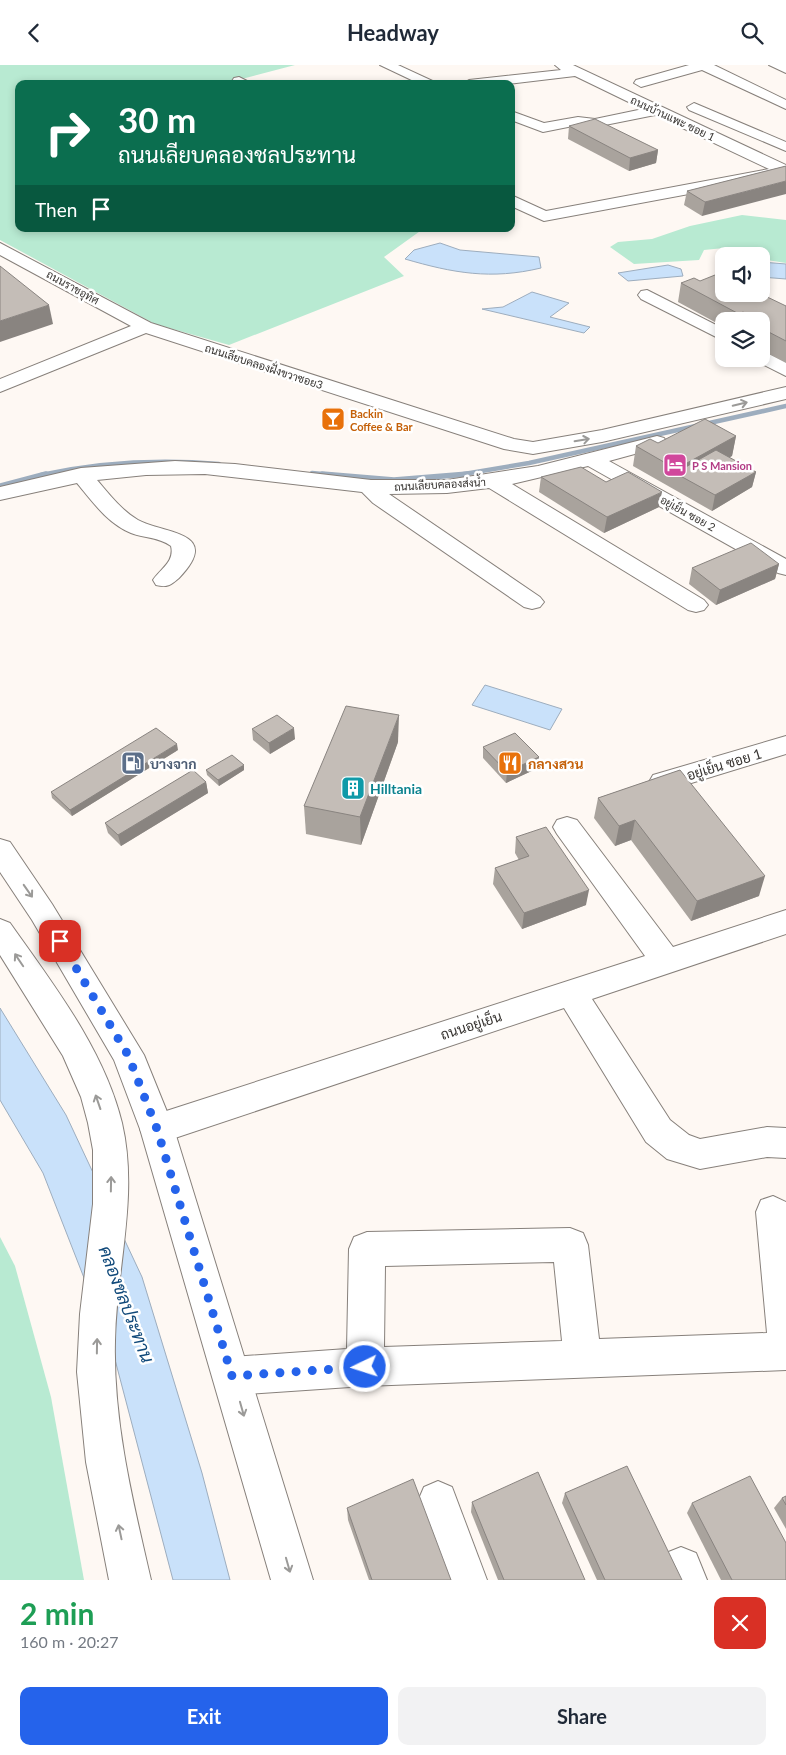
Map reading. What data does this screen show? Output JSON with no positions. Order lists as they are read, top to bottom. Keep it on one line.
{"streets":{"street":["ถนนบ้านแพะ ซอย 1","ถนนราชอุทิศ","ถนนเลียบคลองฝั่งขวาซอย3","ถนนเลียบคลองส่งน้ำ","อยู่เย็น ซอย 2","อยู่เย็น ซอย 1","ถนนอยู่เย็น"]},"crossings":[["ถนนราชอุทิศ","ถนนเลียบคลองฝั่งขวาซอย3"],["ถนนเลียบคลองส่งน้ำ","อยู่เย็น ซอย 2"]],"water":["คลองชลประทาน"],"places":{"bar":["Backin Coffee & Bar"],"hotel":["P S Mansion"],"fuel station":["บางจาก"],"restaurant":["กลางสวน"],"building":["Hilltania"]},"page":{"header":"Headway","turn":["30 m","ถนนเลียบคลองชลประทาน"],"then":"Then","heading":["2 min","160 m · 20:27"],"buttons":["Exit","Share"]}}
